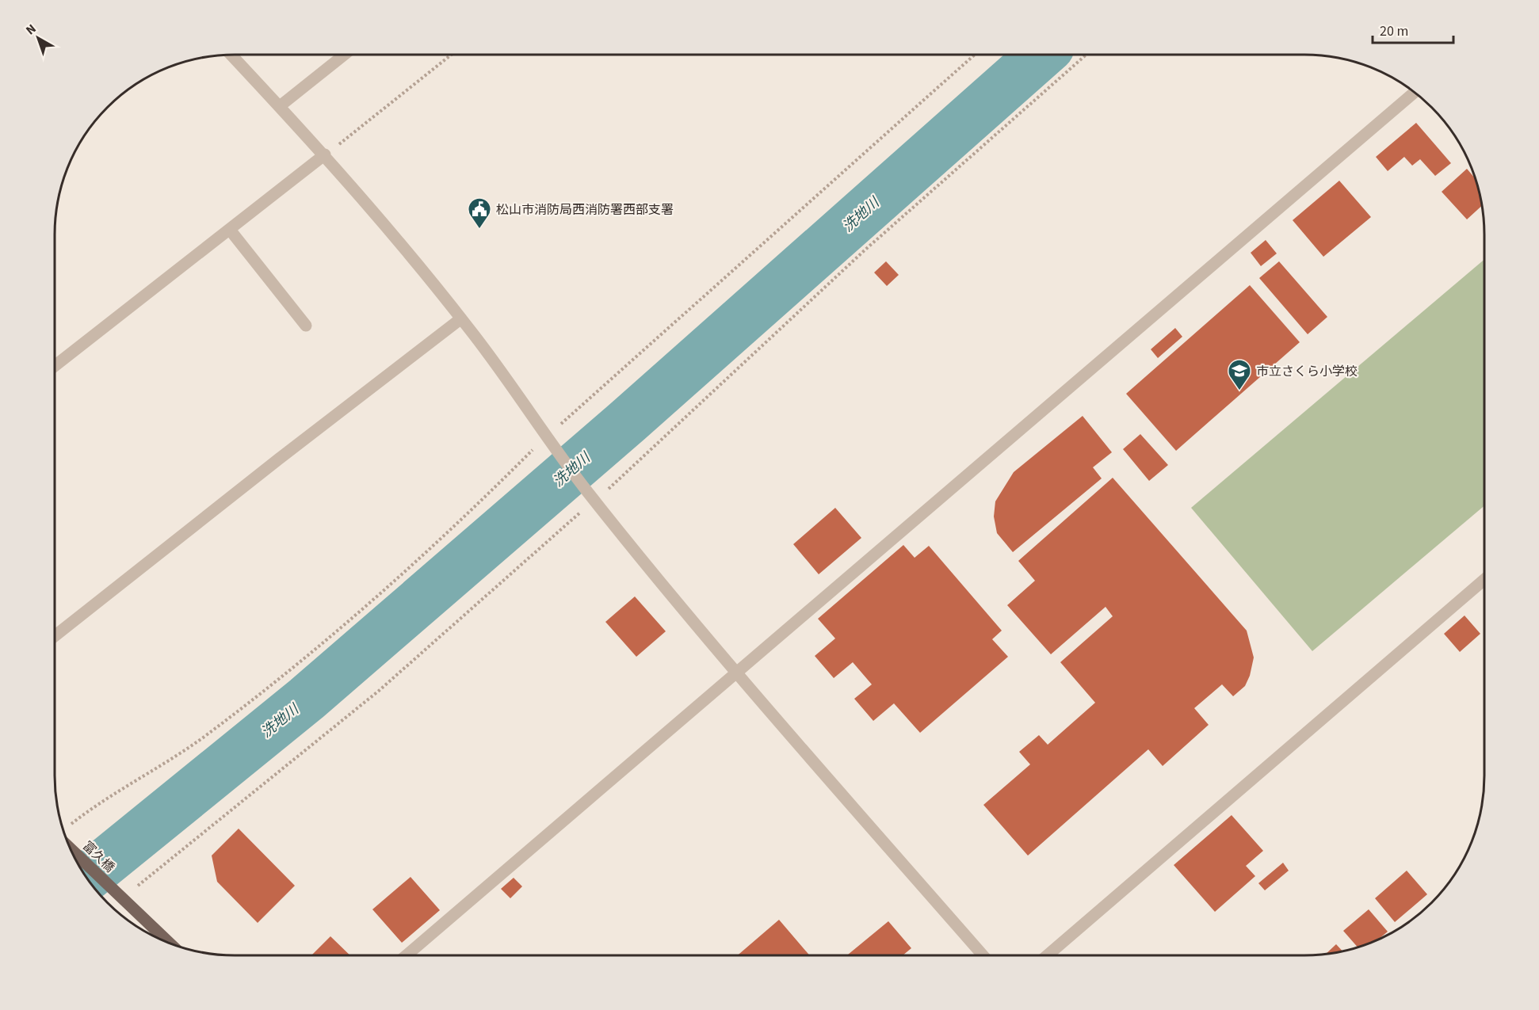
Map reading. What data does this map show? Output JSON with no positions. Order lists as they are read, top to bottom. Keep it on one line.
{"streets":{"main road":["富久橋"]},"water":["洗地川"],"places":{"public building":["松山市消防局西消防署西部支署"],"school or university":["市立さくら小学校"]},"scale_bar":"20 m","north":"top left"}
